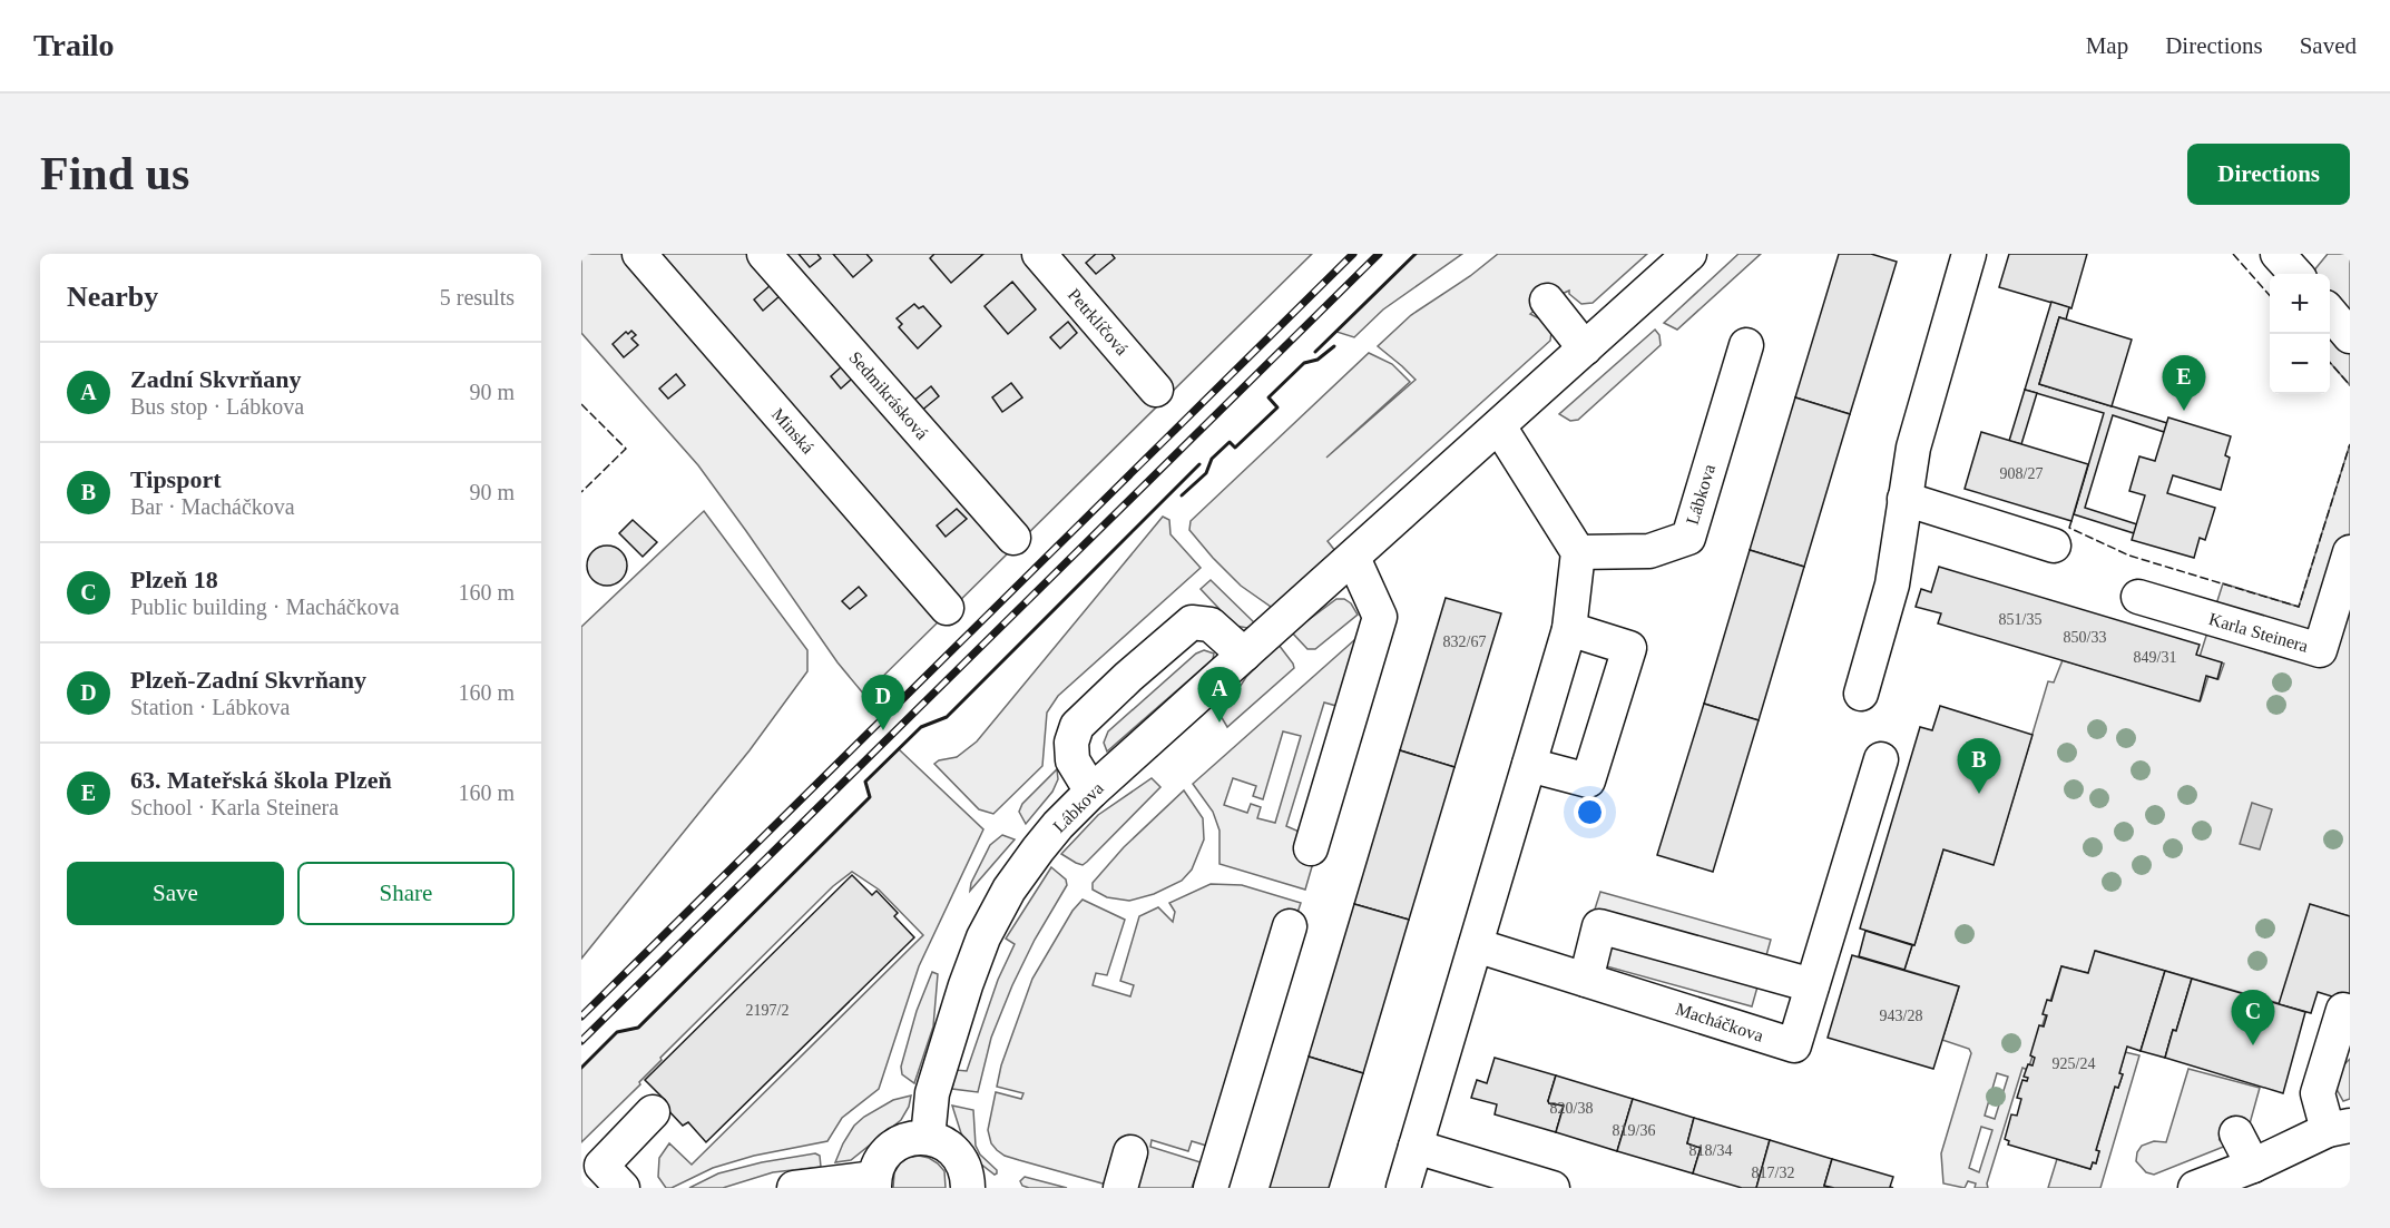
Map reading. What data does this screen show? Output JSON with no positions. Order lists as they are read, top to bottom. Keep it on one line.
{"streets":{"street":["Petrklíčová","Sedmikrásková","Minská","Lábkova","Karla Steinera","Macháčkova"]},"house_numbers":["908/27","851/35","850/33","832/67","849/31","2197/2","943/28","925/24","820/38","819/36","818/34","817/32"],"page":{"header":"Trailo","nav":["Map","Directions","Saved"],"buttons":["Directions",["Save","Share"]],"title":"Find us","heading":["Nearby","5 results"],"map_buttons":["+","−"],"list":[{"mark":"A","name":"Zadní Skvrňany","note":"Bus stop · Lábkova","value":"90 m"},{"mark":"B","name":"Tipsport","note":"Bar · Macháčkova","value":"90 m"},{"mark":"C","name":"Plzeň 18","note":"Public building · Macháčkova","value":"160 m"},{"mark":"D","name":"Plzeň-Zadní Skvrňany","note":"Station · Lábkova","value":"160 m"},{"mark":"E","name":"63. Mateřská škola Plzeň","note":"School · Karla Steinera","value":"160 m"}],"pins":["E","A","D","B","C"]}}
